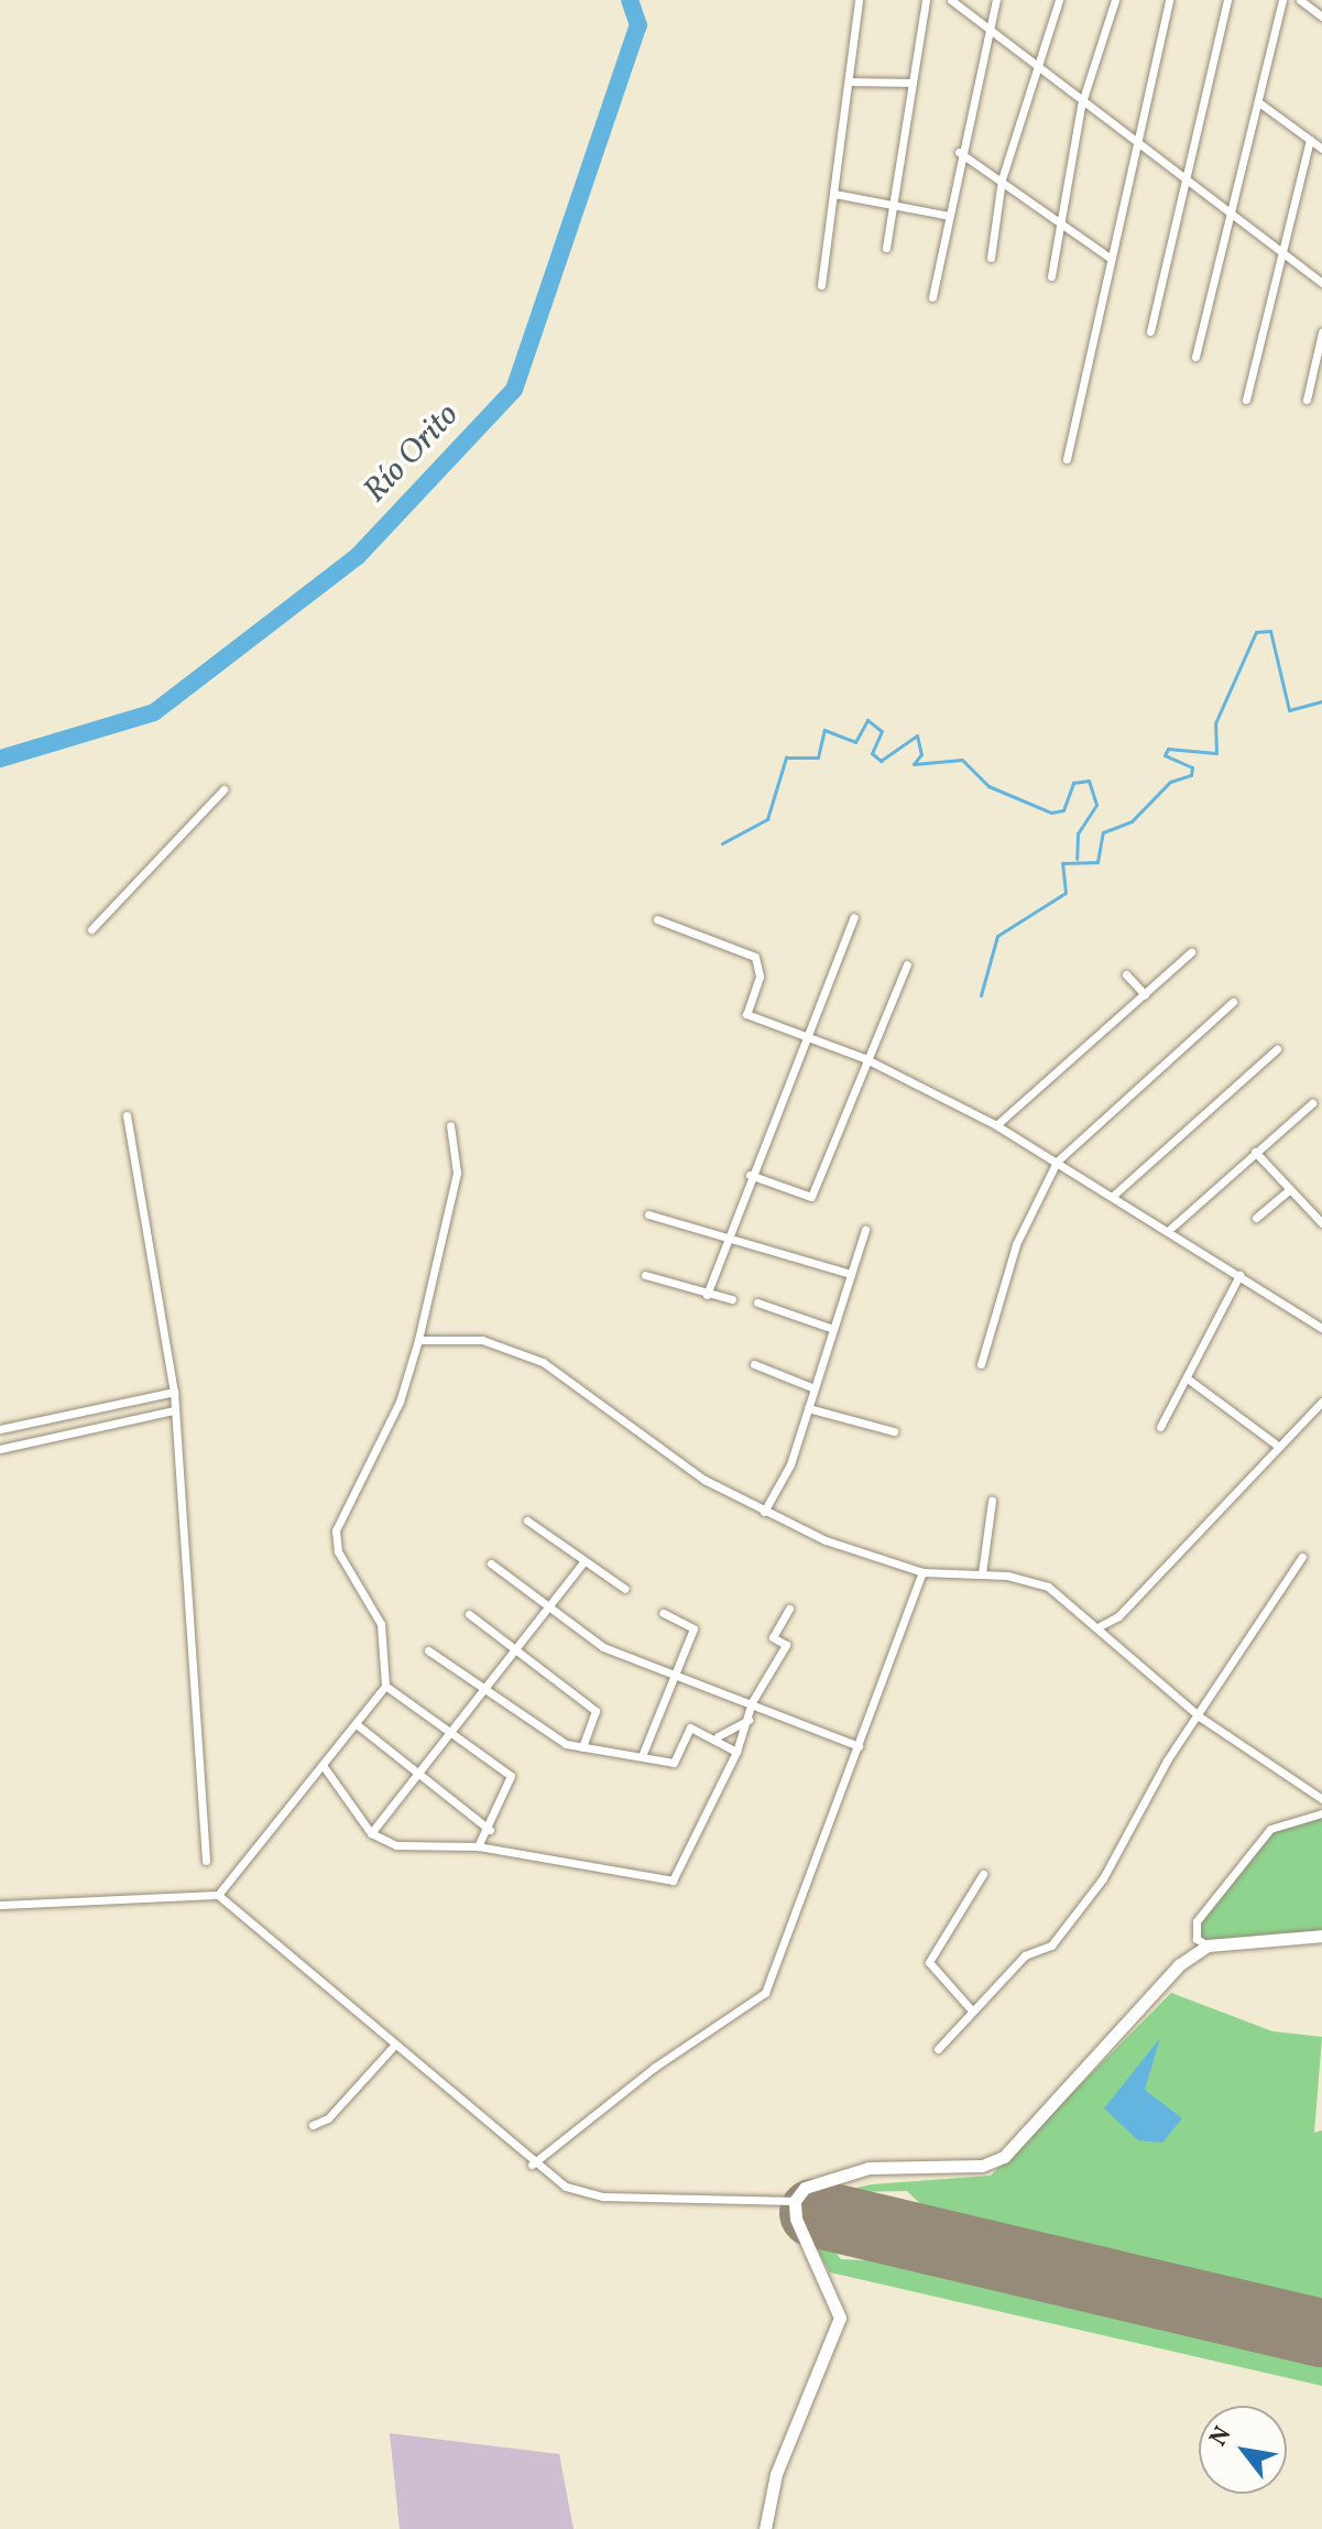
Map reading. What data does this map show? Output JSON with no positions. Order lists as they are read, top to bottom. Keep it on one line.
{"water":["Río Orito"],"north":"top left"}
